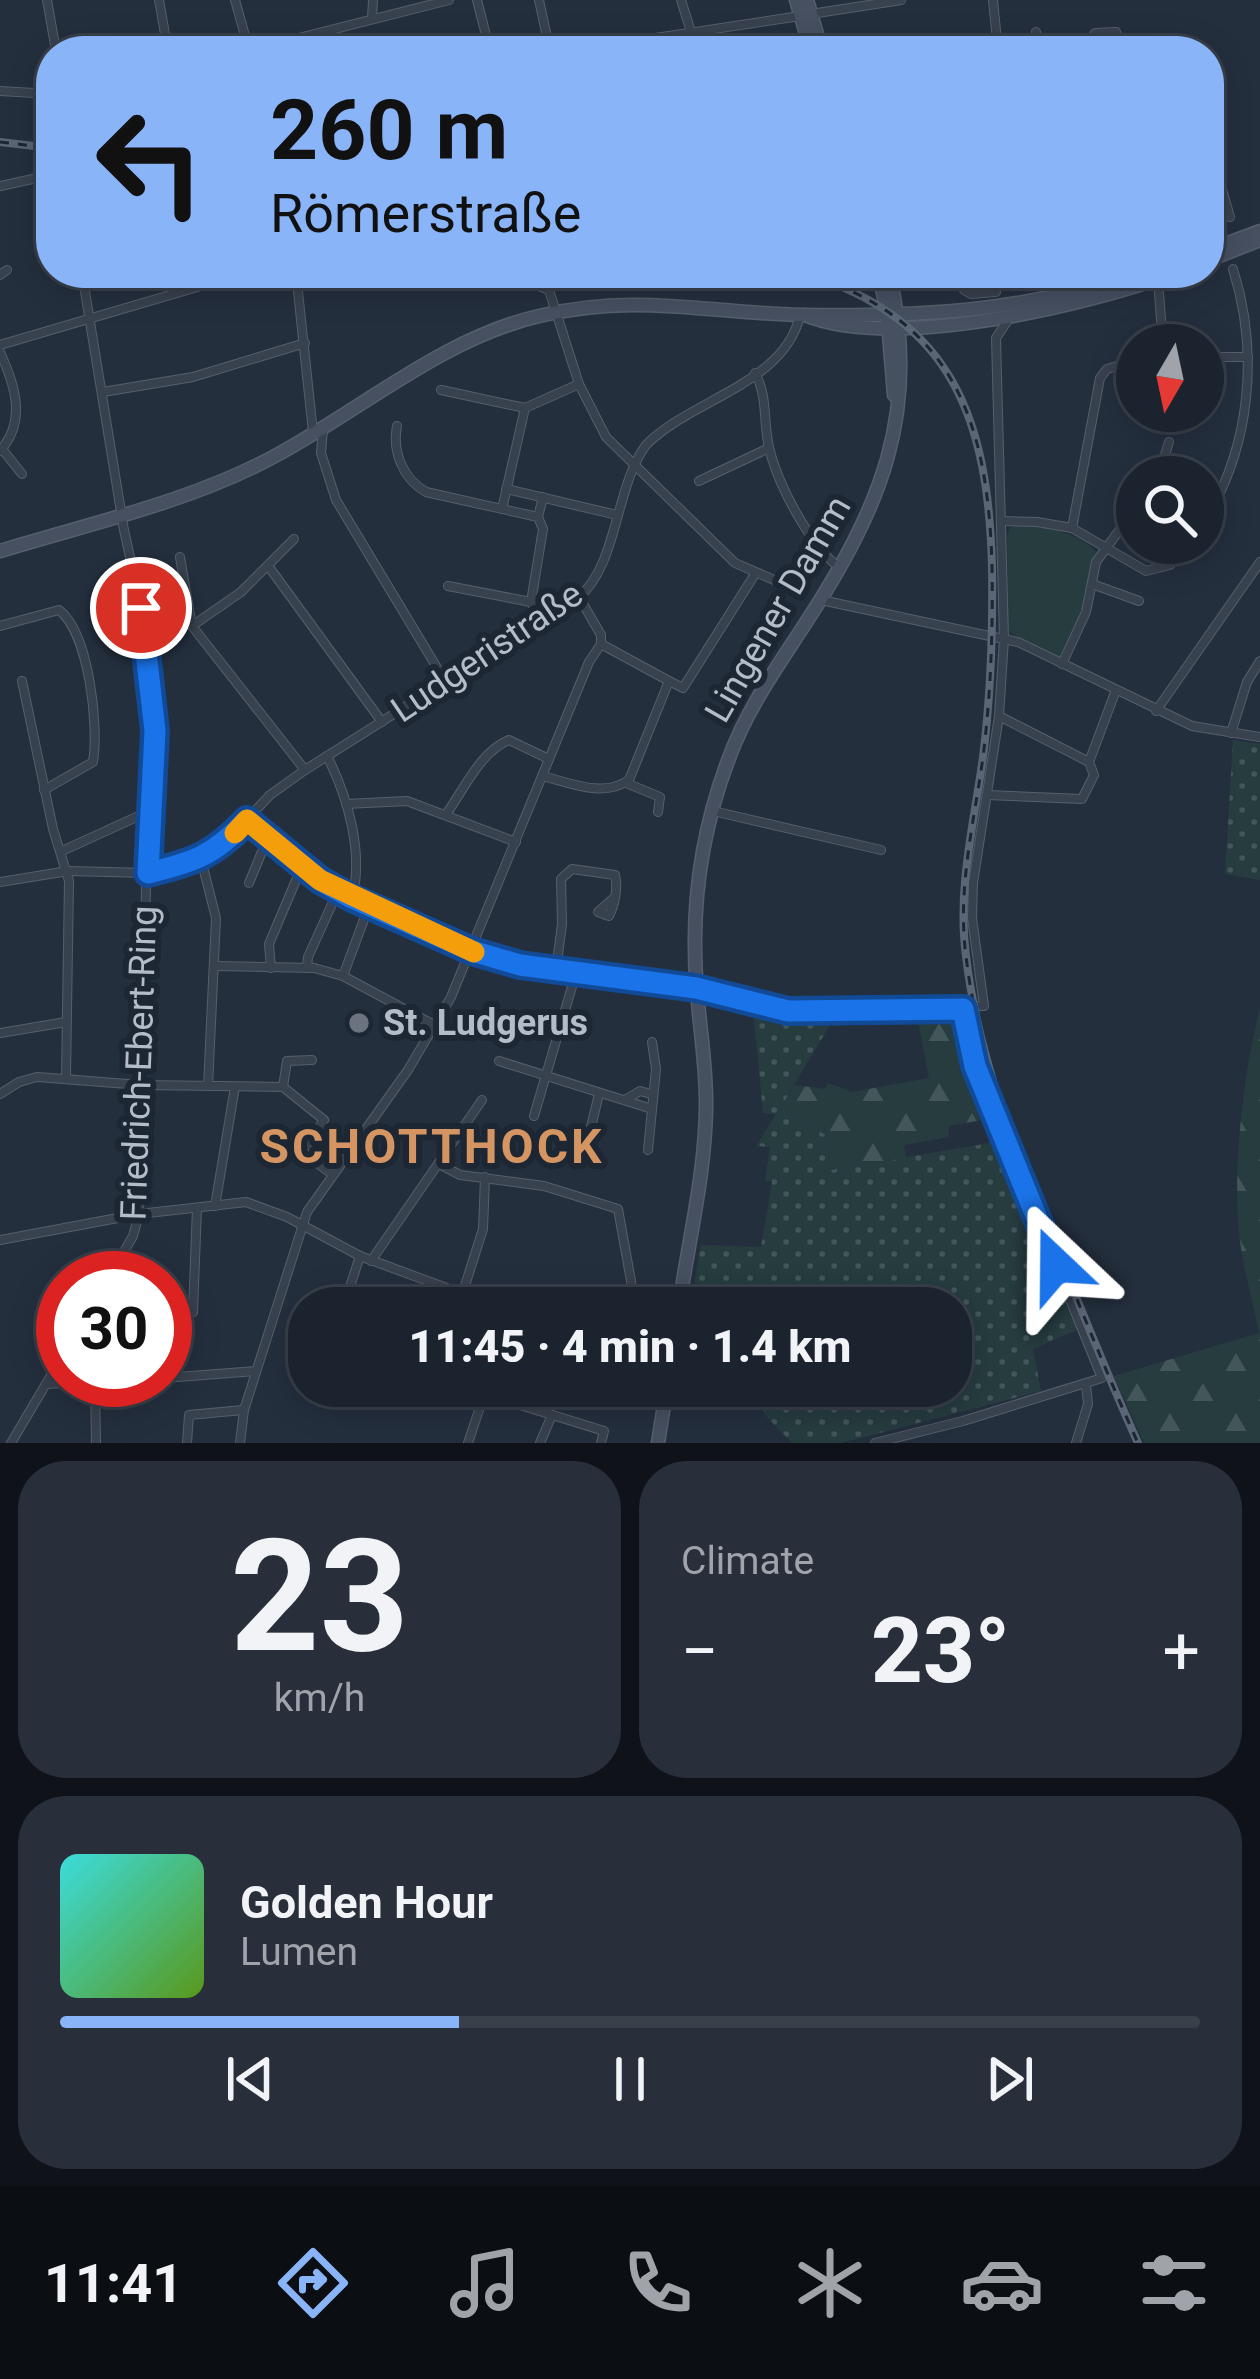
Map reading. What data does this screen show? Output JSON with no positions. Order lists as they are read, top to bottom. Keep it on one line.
{"streets":{"main road":["Lingener Damm"],"street":["Ludgeristraße","Friedrich-Ebert-Ring"]},"crossings":[["Ludgeristraße","Friedrich-Ebert-Ring"]],"districts":["SCHOTTHOCK"],"places":["St. Ludgerus"],"north":"bottom","page":{"turn":["260 m","Römerstraße"],"limit":"30","trip":"11:45 · 4 min · 1.4 km","tile":[["23","km/h"],"Climate"],"heat":["−","23°","+"],"song":["Golden Hour","Lumen"],"tabs":"11:41"}}
